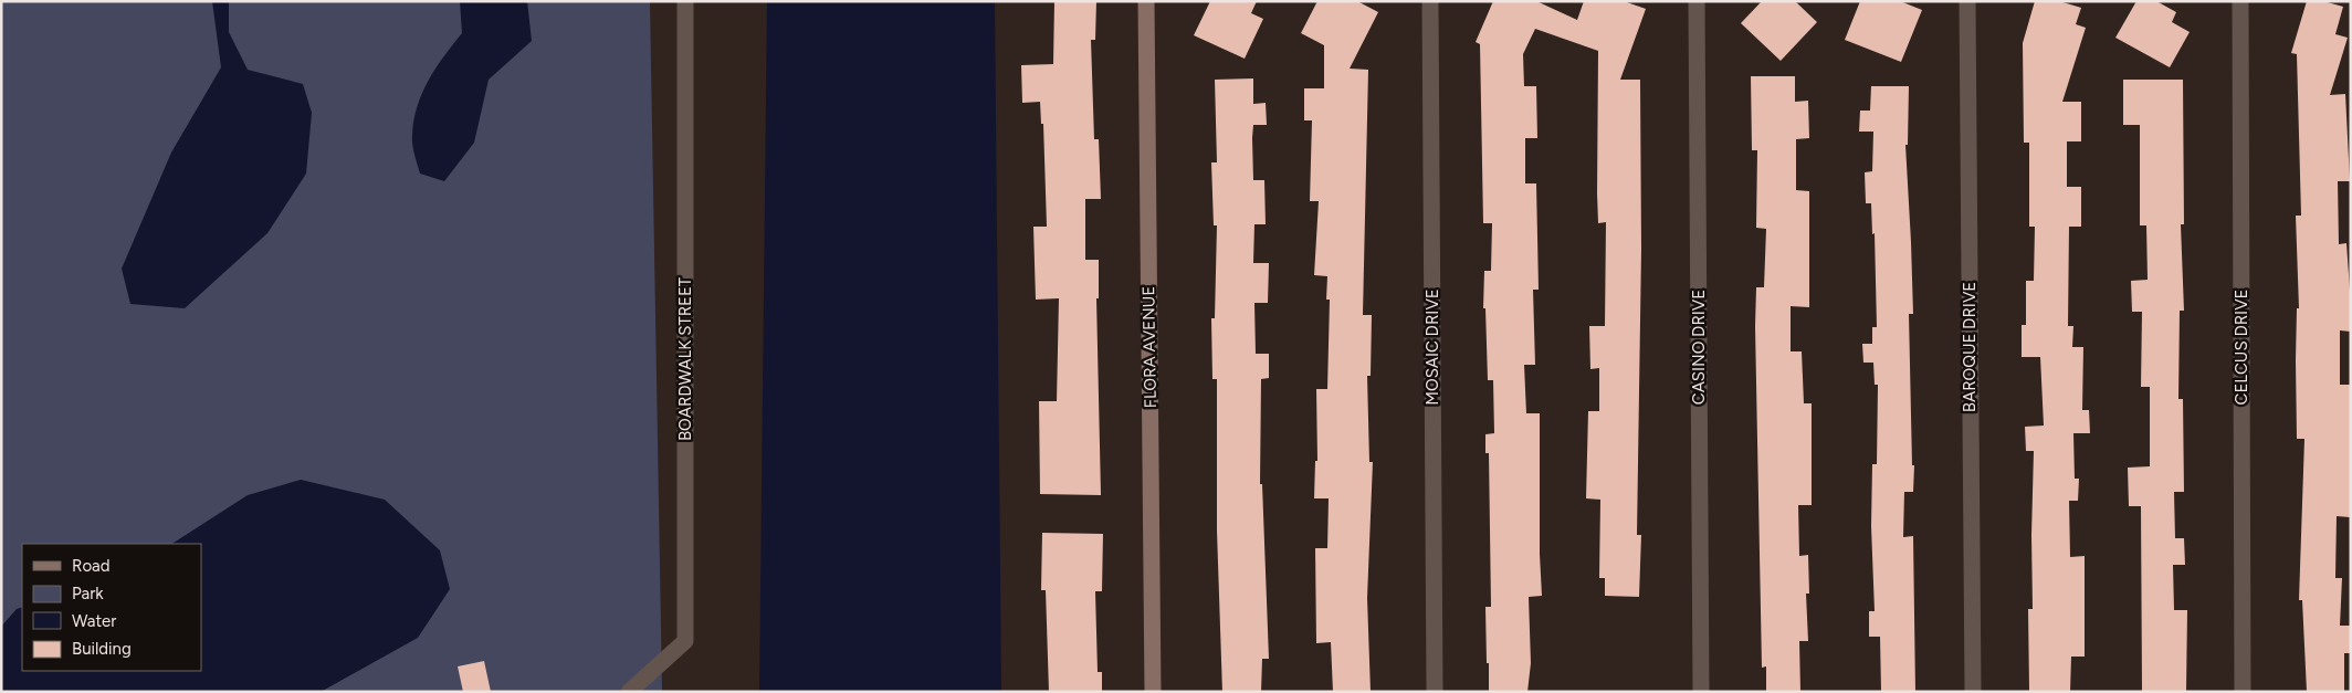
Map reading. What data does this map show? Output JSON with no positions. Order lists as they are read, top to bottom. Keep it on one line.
{"streets":{"street":["FLORA AVENUE","MOSAIC DRIVE","CASINO DRIVE","BAROQUE DRIVE","CELCUS DRIVE","BOARDWALK STREET"]},"legend":["Road","Park","Water","Building"]}
